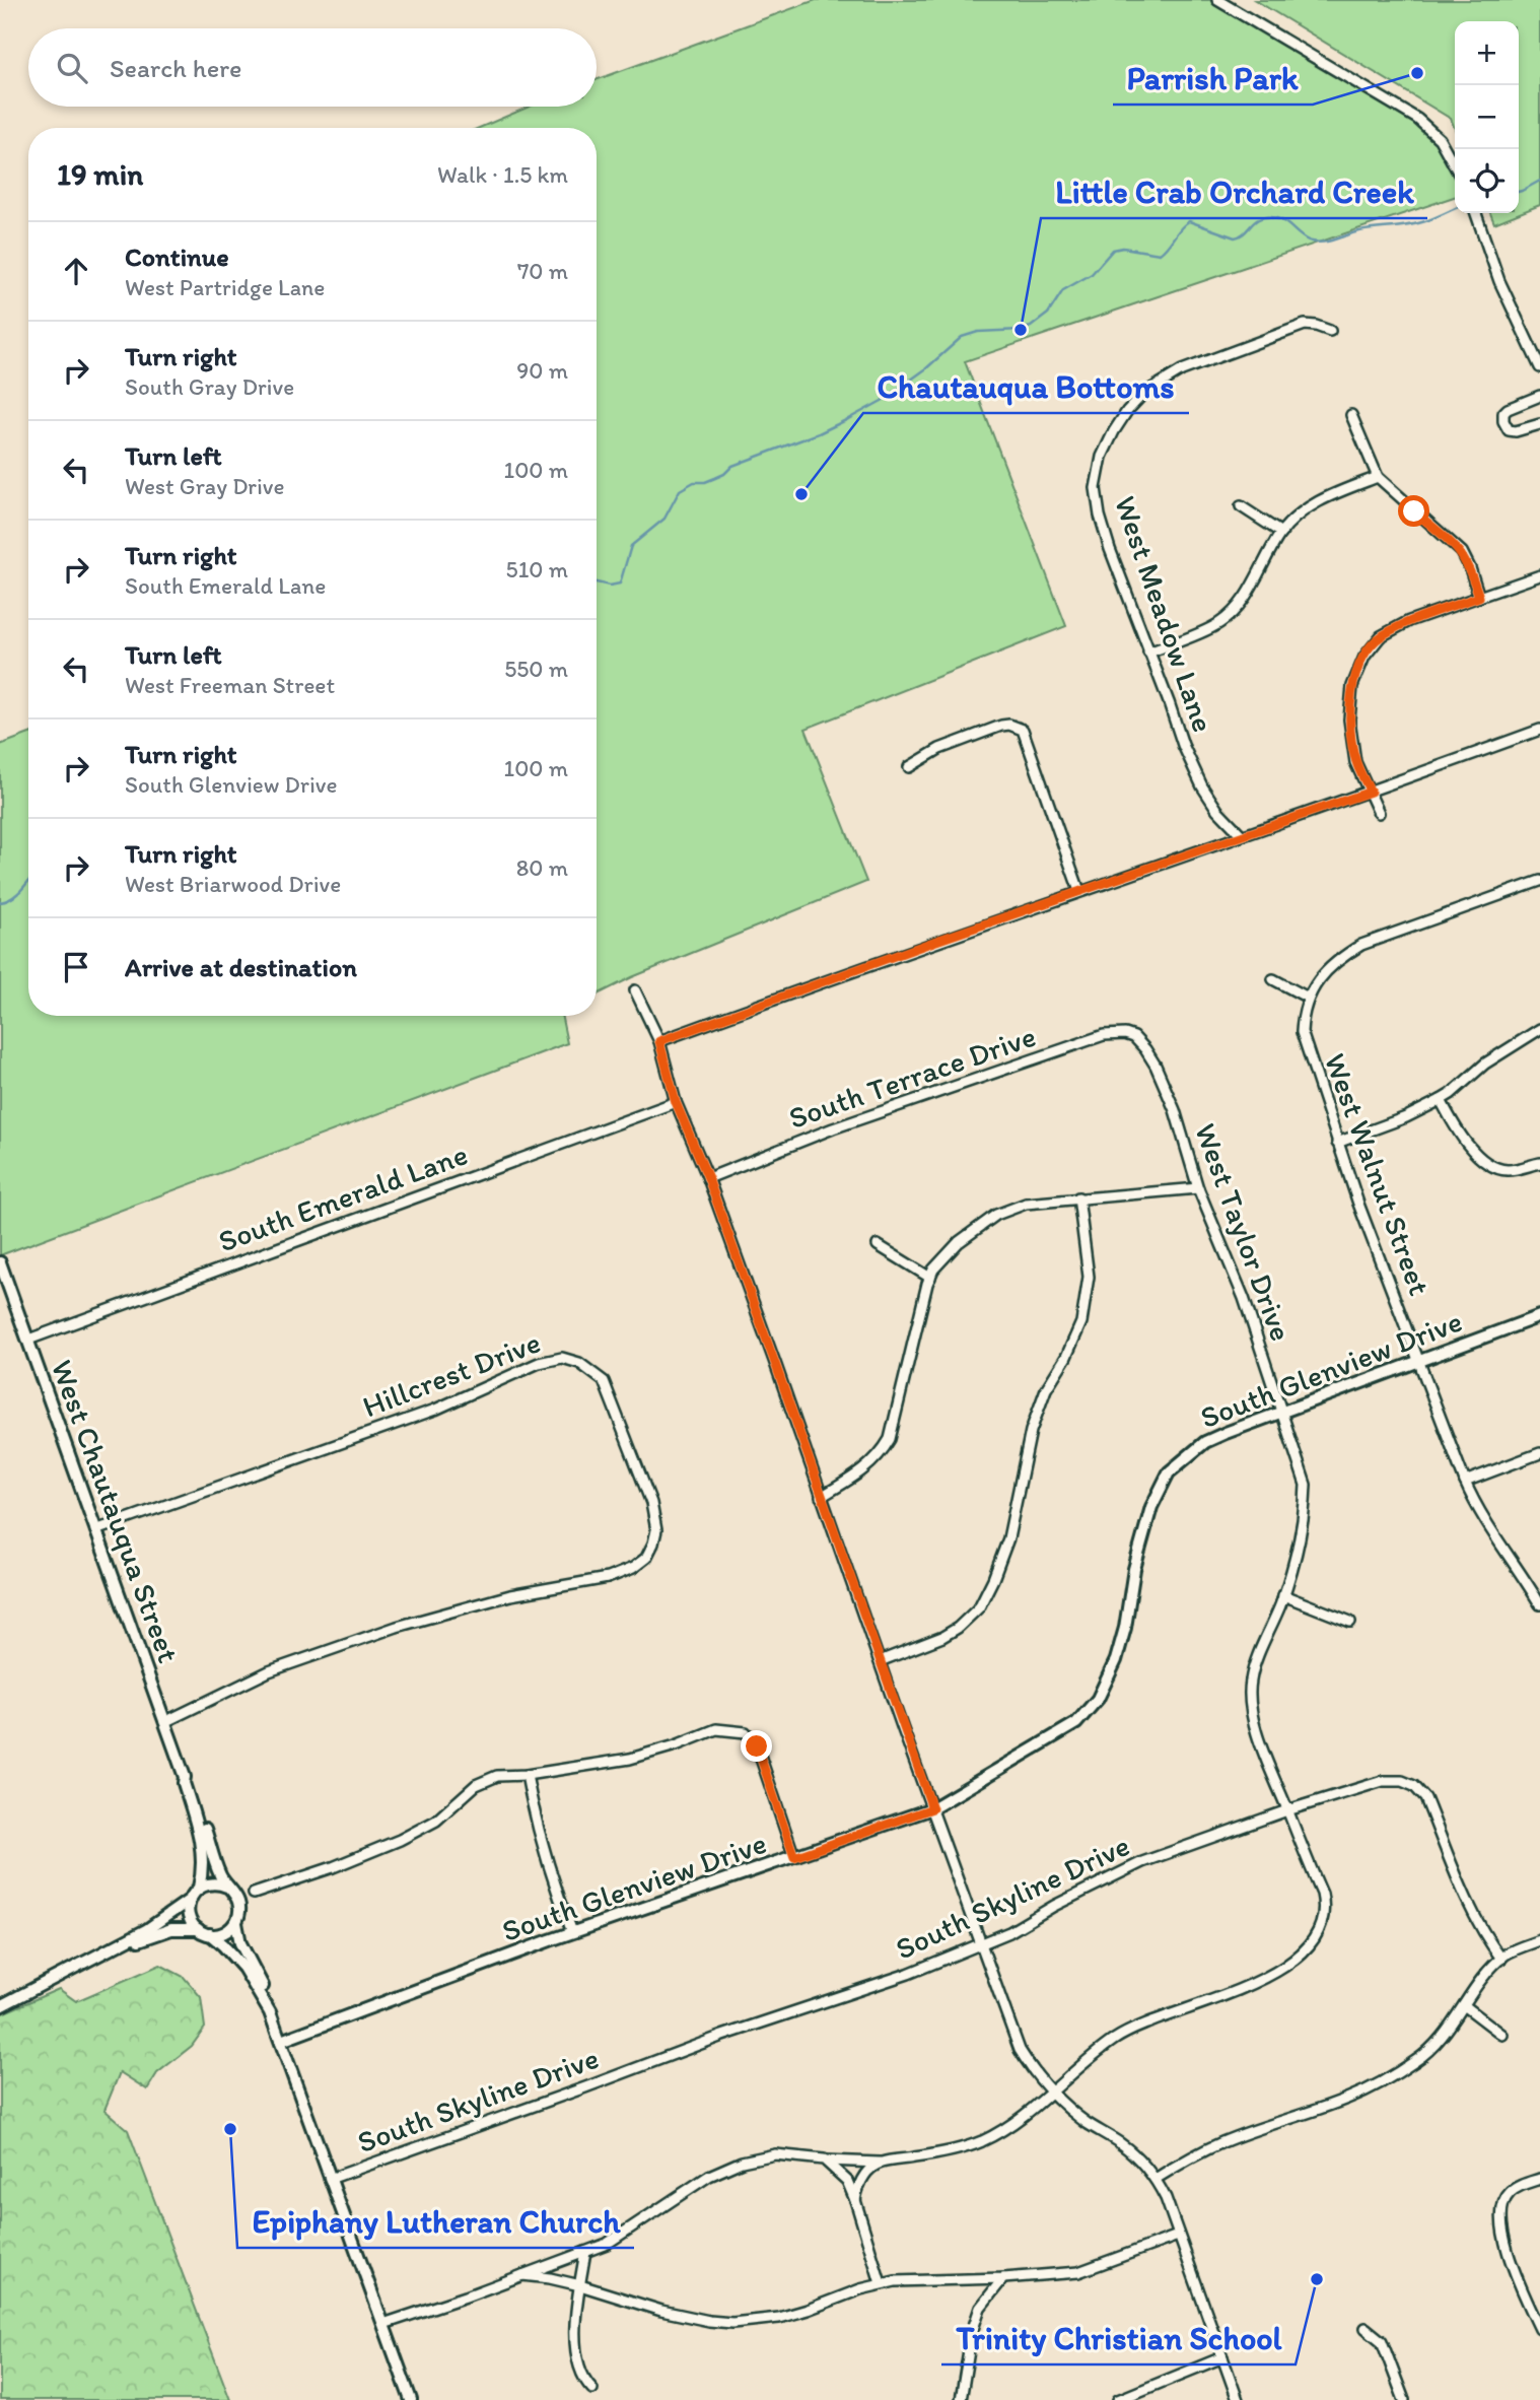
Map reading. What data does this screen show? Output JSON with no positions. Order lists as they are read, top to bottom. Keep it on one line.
{"streets":{"street":["West Meadow Lane","South Terrace Drive","West Walnut Street","South Emerald Lane","West Taylor Drive","South Glenview Drive","Hillcrest Drive","West Chautauqua Street","South Skyline Drive"]},"crossings":[["South Terrace Drive","West Taylor Drive"],["West Walnut Street","South Glenview Drive"],["South Emerald Lane","West Chautauqua Street"],["West Taylor Drive","South Glenview Drive"],["West Taylor Drive","West Chautauqua Street"],["West Taylor Drive","South Skyline Drive"],["South Glenview Drive","West Chautauqua Street"],["Hillcrest Drive","West Chautauqua Street"],["West Chautauqua Street","South Skyline Drive"]],"places":["Parrish Park","Little Crab Orchard Creek","Chautauqua Bottoms","Epiphany Lutheran Church","Trinity Christian School"],"page":{"map_buttons":["+","−"],"search":"Search here","heading":["19 min","Walk · 1.5 km"],"list":[["Continue","West Partridge Lane","70 m"],["Turn right","South Gray Drive","90 m"],["Turn left","West Gray Drive","100 m"],["Turn right","South Emerald Lane","510 m"],["Turn left","West Freeman Street","550 m"],["Turn right","South Glenview Drive","100 m"],["Turn right","West Briarwood Drive","80 m"],"Arrive at destination"]}}
